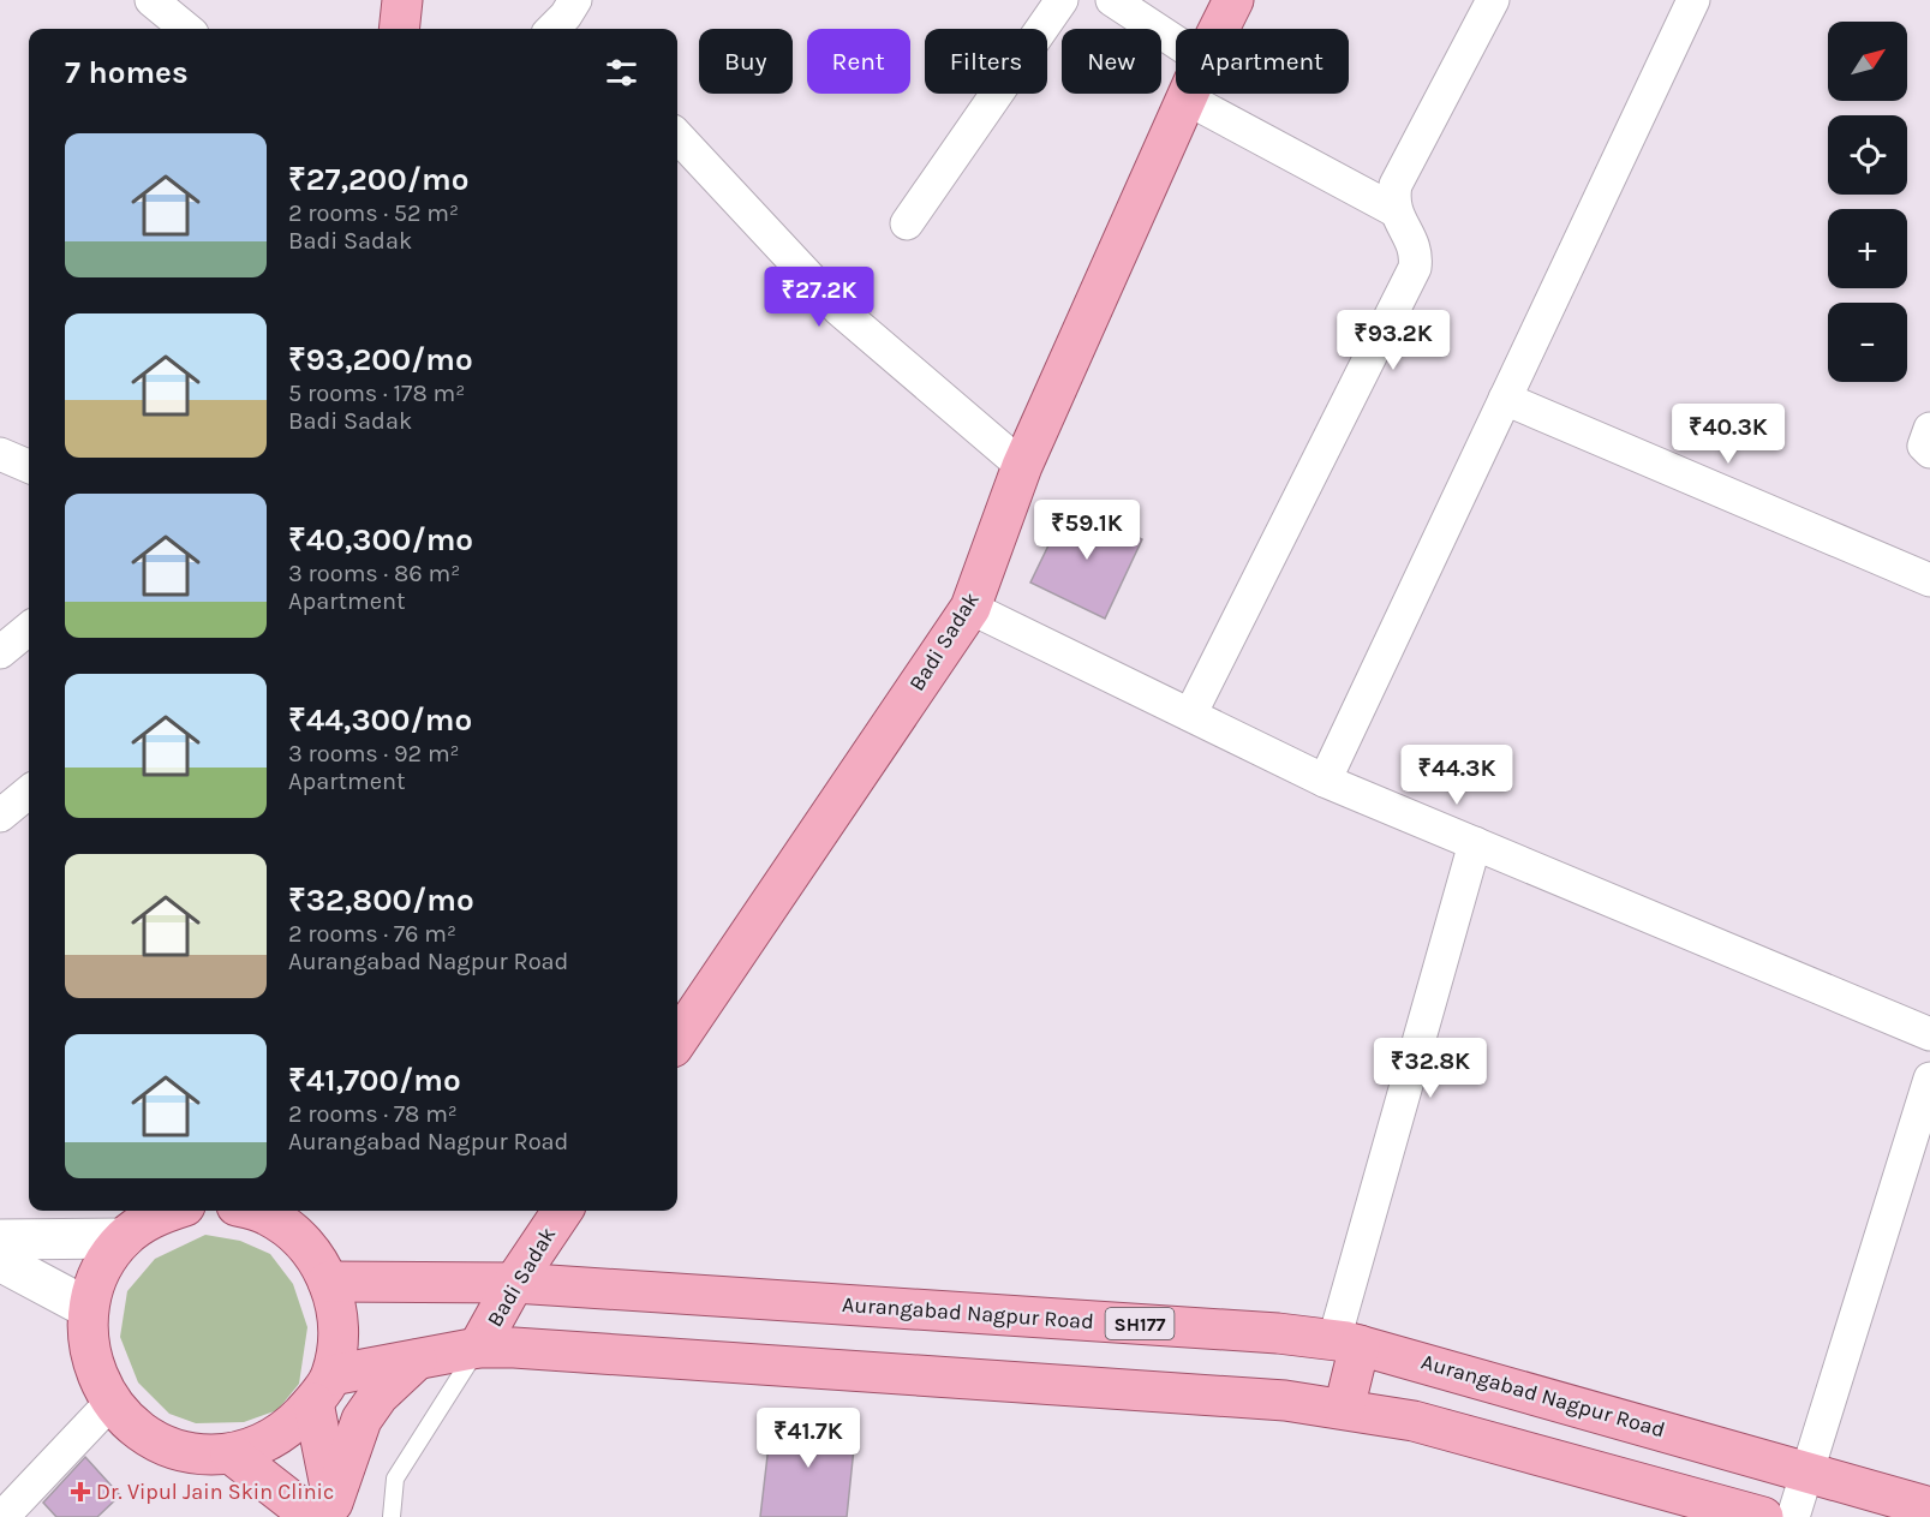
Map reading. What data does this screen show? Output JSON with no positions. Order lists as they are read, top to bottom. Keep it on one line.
{"streets":{"main road":["Badi Sadak","Aurangabad Nagpur Road","SH177"]},"crossings":[["Badi Sadak","Aurangabad Nagpur Road"]],"places":{"health":["Dr. Vipul Jain Skin Clinic"]},"north":"top right","page":{"map_buttons":["+","−"],"chip":["Buy","Rent","Filters","New","Apartment"],"heading":"7 homes","list":[{"name":"₹27,200/mo","note":"2 rooms · 52 m² · Badi Sadak"},{"name":"₹93,200/mo","note":"5 rooms · 178 m² · Badi Sadak"},{"name":"₹40,300/mo","note":"3 rooms · 86 m² · Apartment"},{"name":"₹44,300/mo","note":"3 rooms · 92 m² · Apartment"},{"name":"₹32,800/mo","note":"2 rooms · 76 m² · Aurangabad Nagpur Road"},{"name":"₹41,700/mo","note":"2 rooms · 78 m² · Aurangabad Nagpur Road"}],"price":["₹27.2K","₹93.2K","₹40.3K","₹59.1K","₹44.3K","₹32.8K","₹41.7K"]}}
